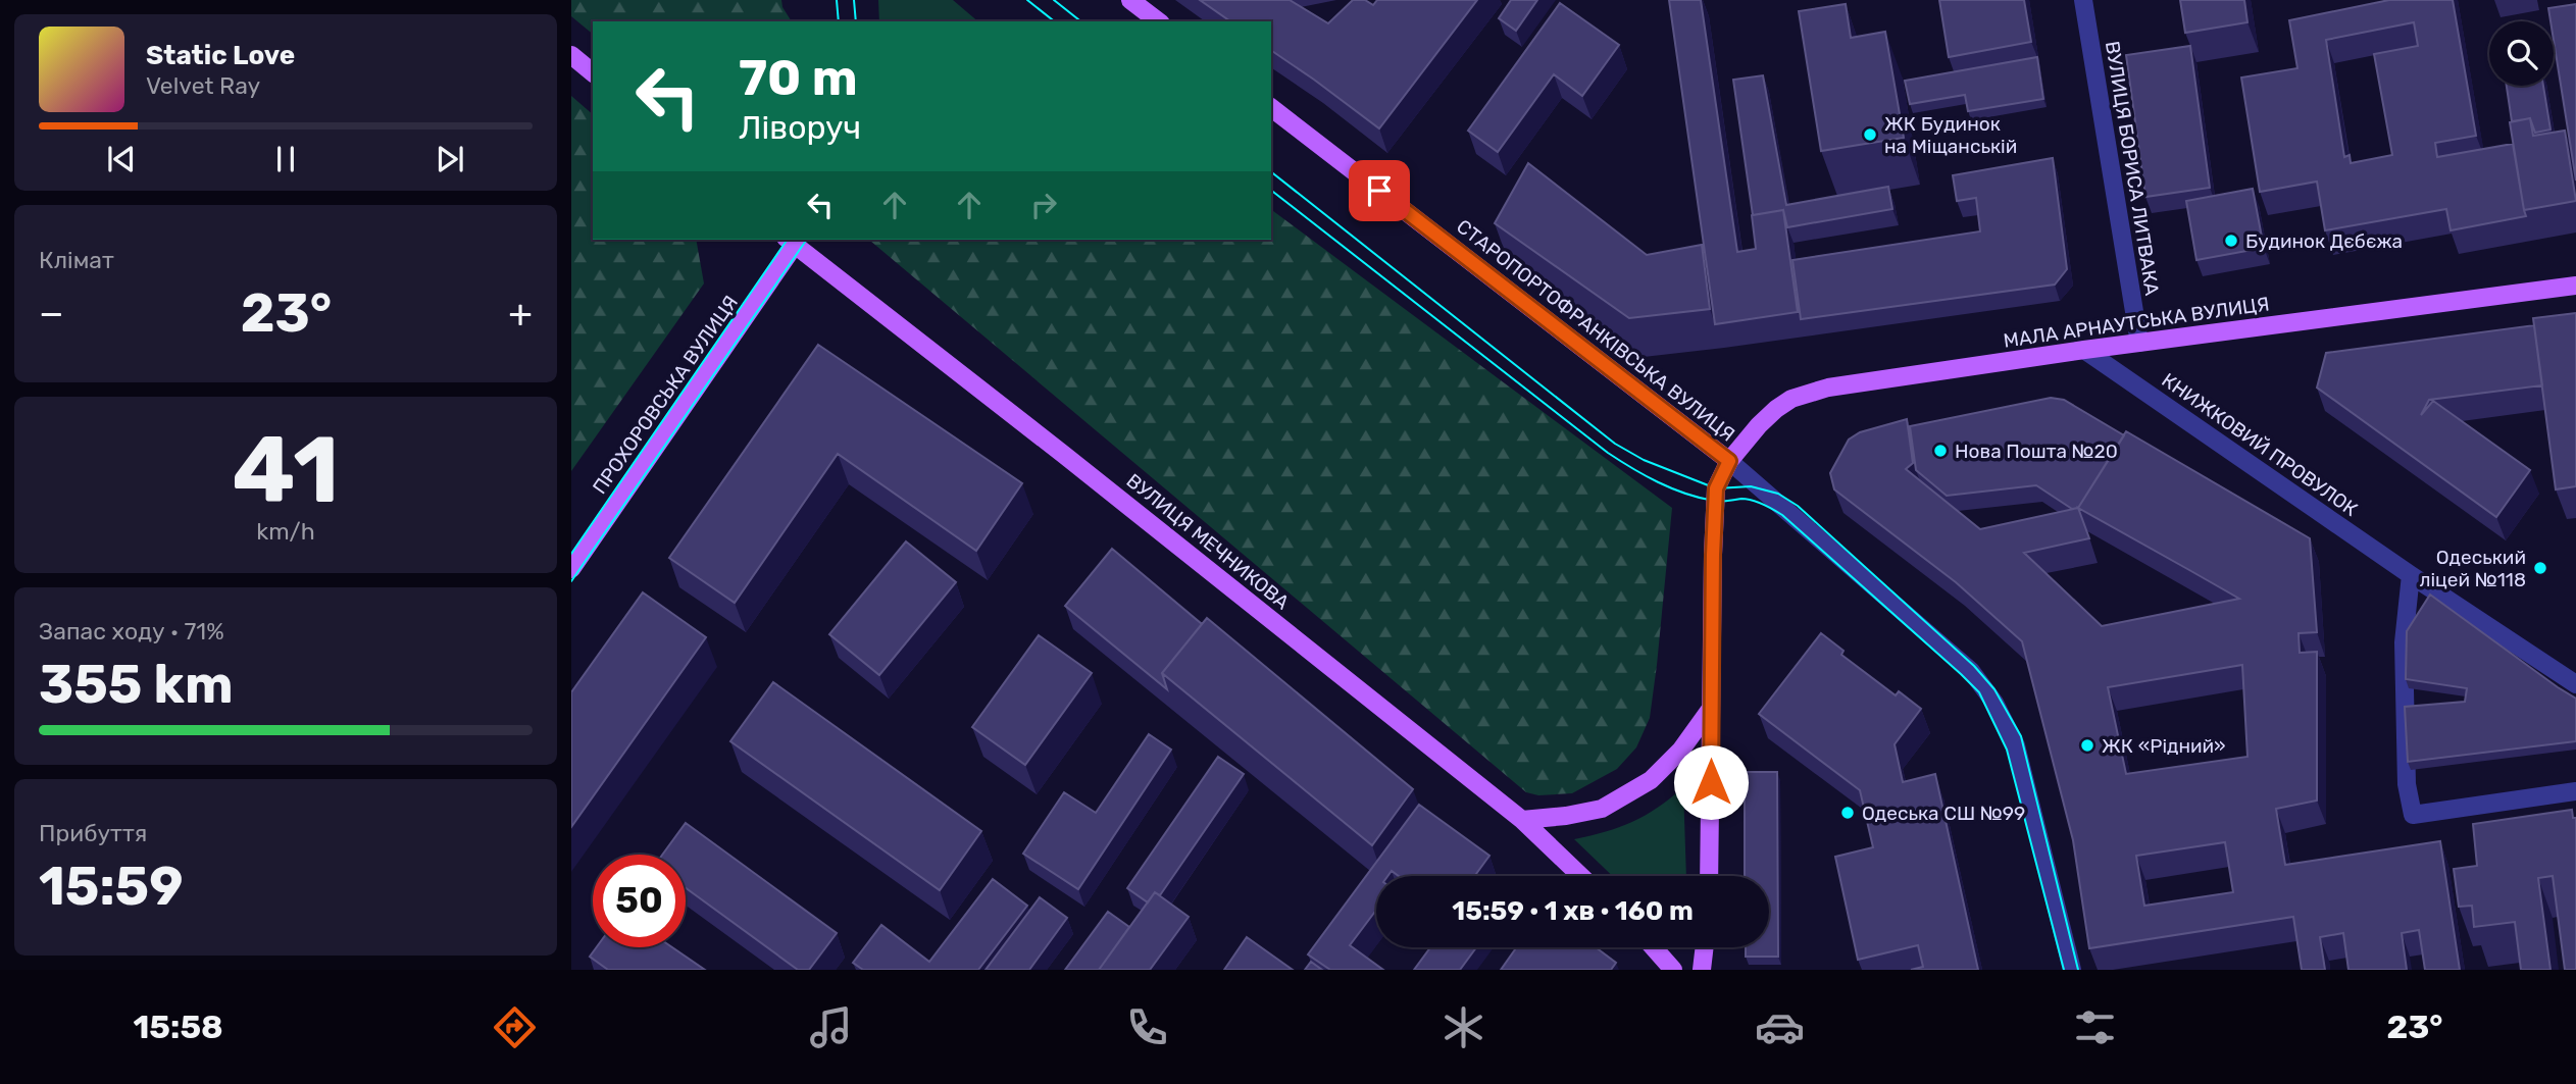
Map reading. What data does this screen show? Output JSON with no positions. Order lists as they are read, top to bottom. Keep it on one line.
{"streets":{"main road":["МАЛА АРНАУТСЬКА ВУЛИЦЯ","СТАРОПОРТОФРАНКІВСЬКА ВУЛИЦЯ","ПРОХОРОВСЬКА ВУЛИЦЯ","ВУЛИЦЯ МЕЧНИКОВА"],"street":["ВУЛИЦЯ БОРИСА ЛИТВАКА","КНИЖКОВИЙ ПРОВУЛОК"]},"crossings":[["ВУЛИЦЯ БОРИСА ЛИТВАКА","МАЛА АРНАУТСЬКА ВУЛИЦЯ"],["МАЛА АРНАУТСЬКА ВУЛИЦЯ","СТАРОПОРТОФРАНКІВСЬКА ВУЛИЦЯ"],["МАЛА АРНАУТСЬКА ВУЛИЦЯ","КНИЖКОВИЙ ПРОВУЛОК"],["ПРОХОРОВСЬКА ВУЛИЦЯ","ВУЛИЦЯ МЕЧНИКОВА"]],"places":["ЖК Будинок на Міщанській","Будинок Дєбєжа","Нова Пошта №20","Одеський ліцей №118","ЖК «Рідний»","Одеська СШ №99"],"page":{"turn":["70 m","Ліворуч"],"song":["Static Love","Velvet Ray"],"tile":["Клімат",["41","km/h"],["Запас ходу · 71%","355 km"],["Прибуття","15:59"]],"heat":["−","23°","+"],"limit":"50","trip":"15:59 · 1 хв · 160 m","tabs":["15:58","23°"]}}
